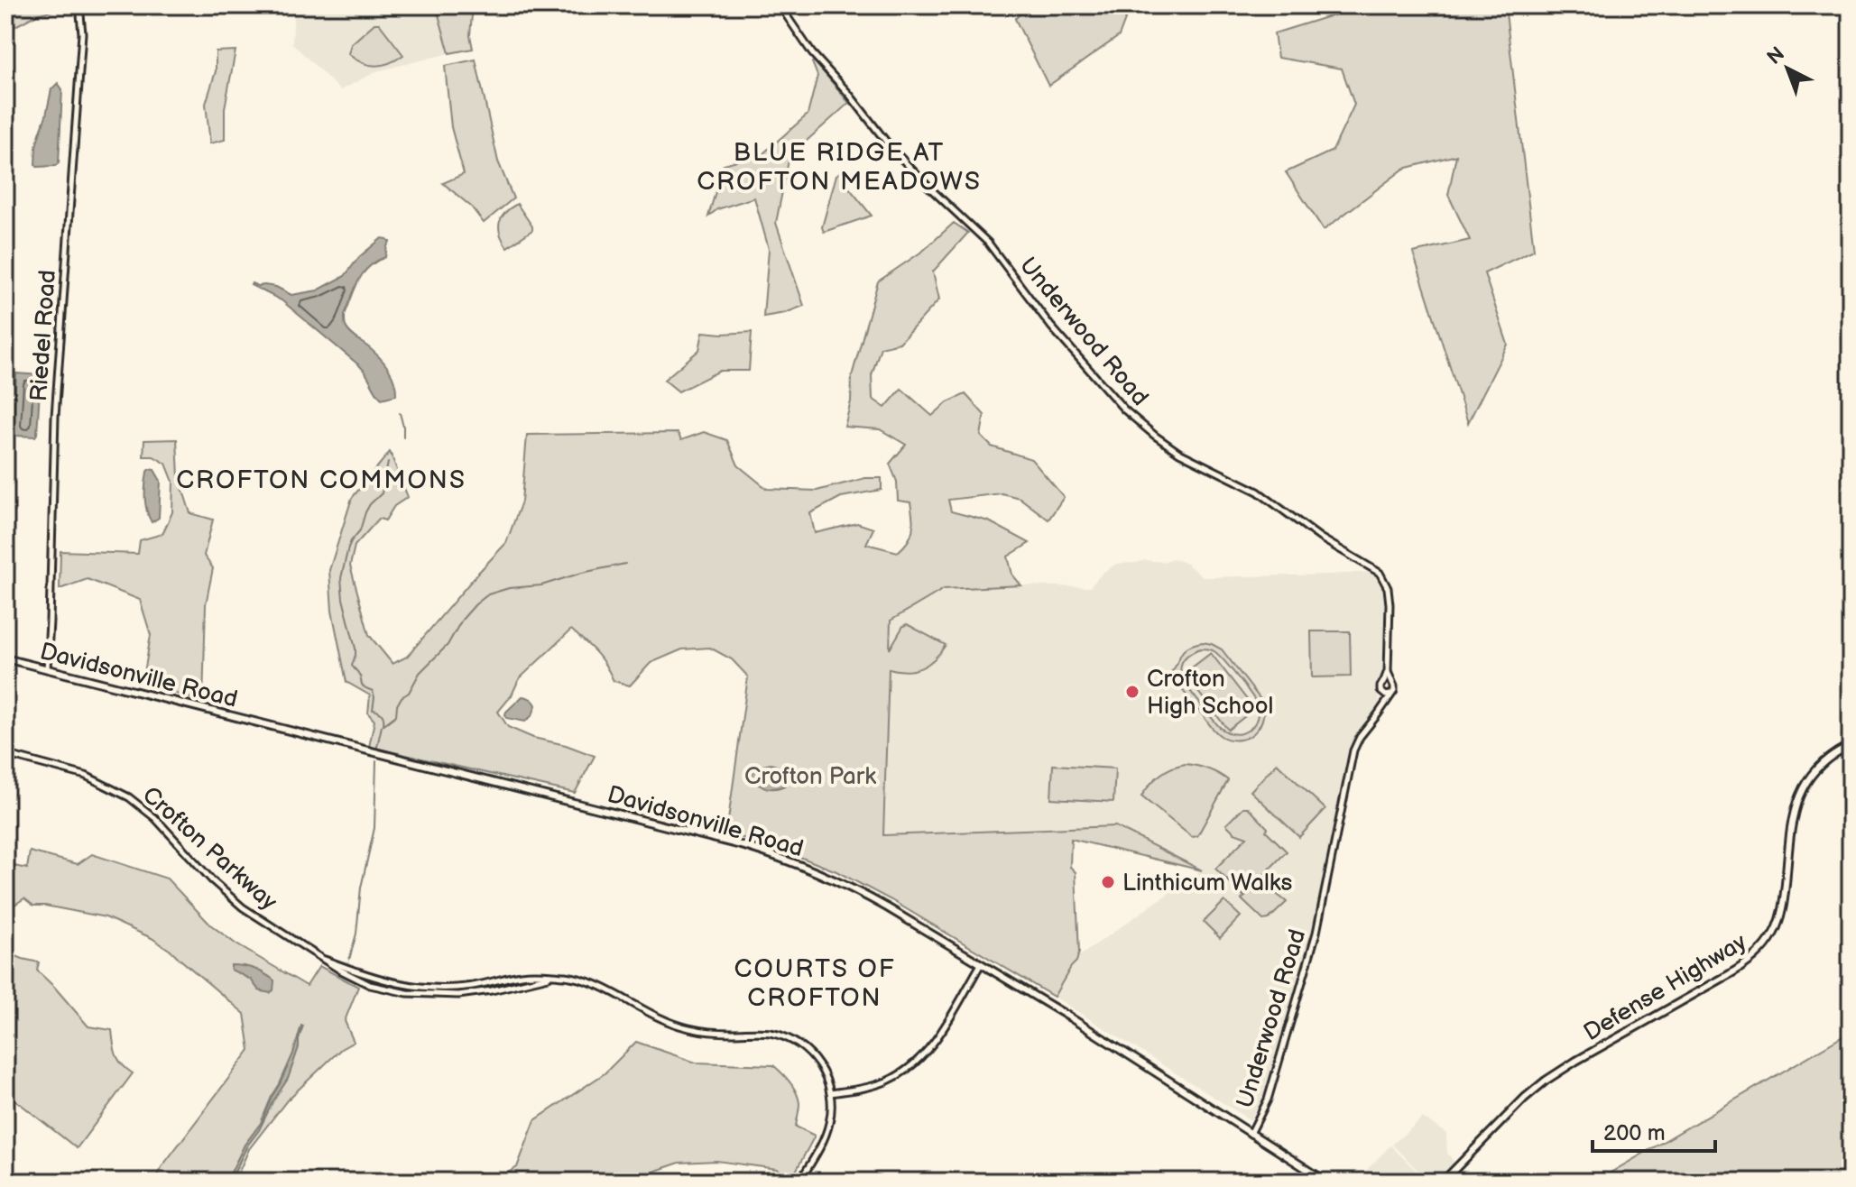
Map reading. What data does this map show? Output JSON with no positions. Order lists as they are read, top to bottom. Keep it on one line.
{"streets":{"main road":["Davidsonville Road","Defense Highway"],"street":["Underwood Road","Riedel Road","Crofton Parkway"]},"crossings":[["Underwood Road","Davidsonville Road"],["Riedel Road","Davidsonville Road"]],"districts":["BLUE RIDGE AT CROFTON MEADOWS","CROFTON COMMONS","COURTS OF CROFTON"],"parks":["Crofton Park"],"places":["Crofton High School","Linthicum Walks"],"scale_bar":"200 m","north":"top left"}
